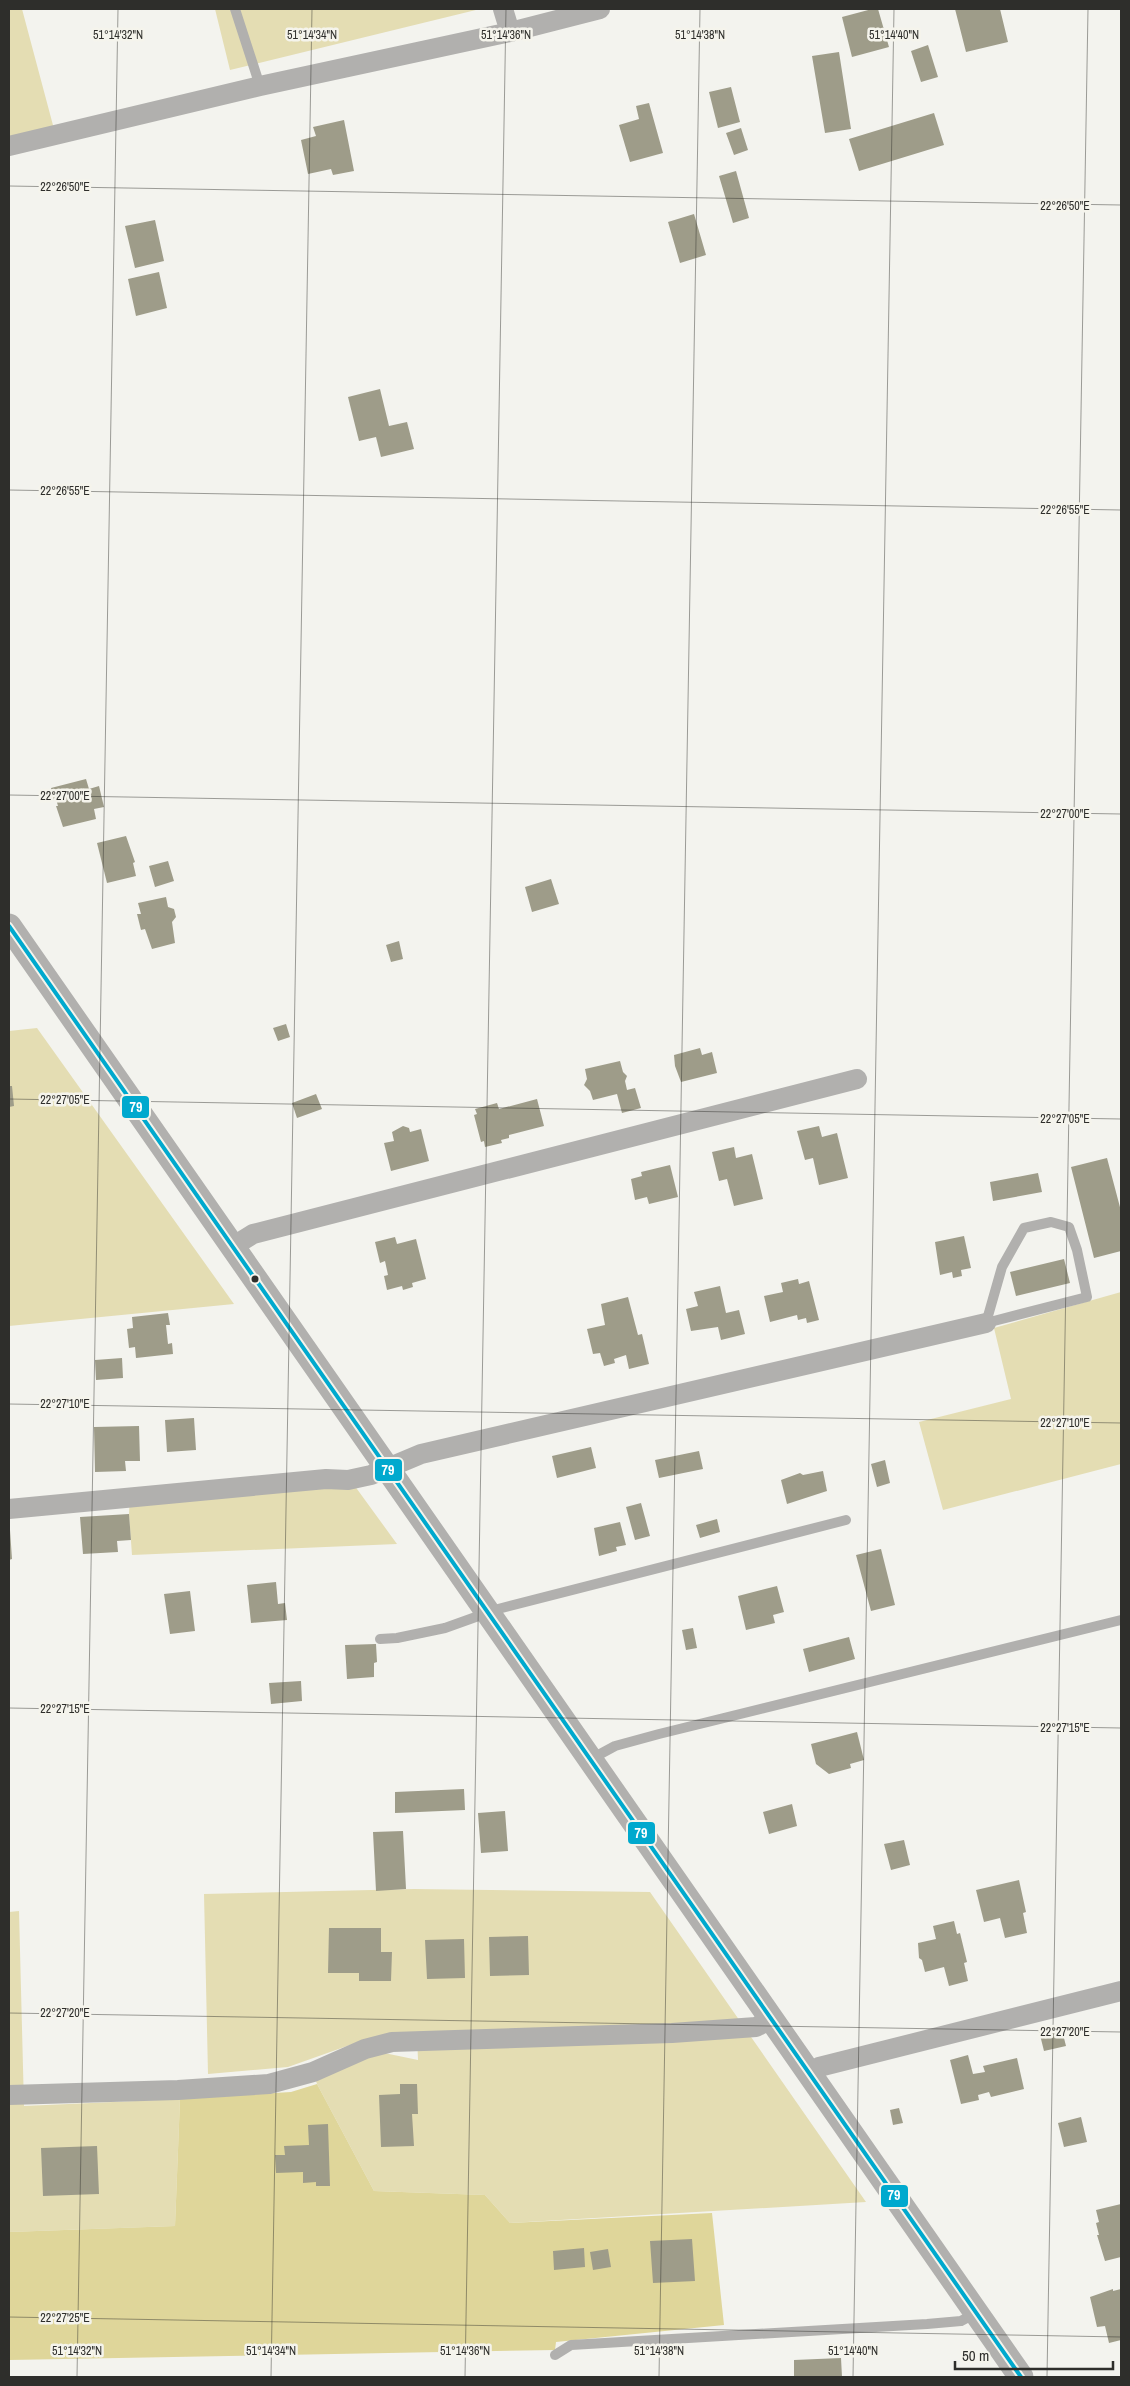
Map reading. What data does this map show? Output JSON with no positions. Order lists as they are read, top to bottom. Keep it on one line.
{"lines":["transit line 79"],"scale_bar":"50 m","coordinates":["51°14'32\"N","51°14'34\"N","51°14'36\"N","51°14'38\"N","51°14'40\"N","22°26'50\"E","22°26'55\"E","22°27'00\"E","22°27'05\"E","22°27'10\"E","22°27'15\"E","22°27'20\"E","22°27'25\"E"]}
